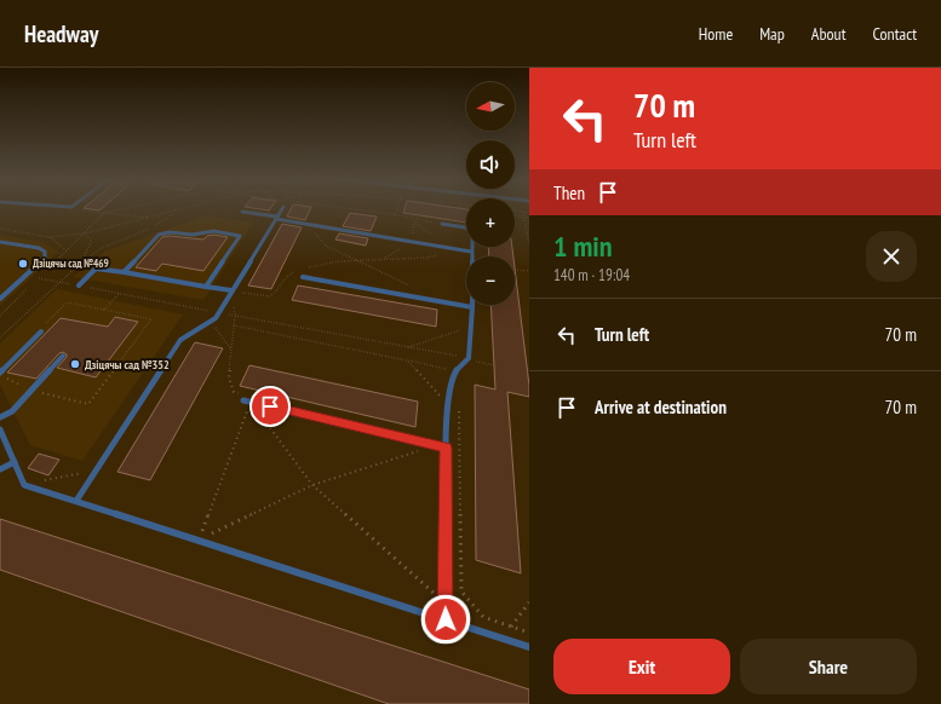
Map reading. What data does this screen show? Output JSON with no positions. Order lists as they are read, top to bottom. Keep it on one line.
{"places":["Дзіцячы сад №469","Дзіцячы сад №352"],"north":"left","page":{"header":"Headway","nav":["Home","Map","About","Contact"],"turn":["70 m","Turn left"],"map_buttons":["+","−"],"then":"Then","heading":["1 min","140 m · 19:04"],"list":[{"name":"Turn left","value":"70 m"},{"name":"Arrive at destination","value":"70 m"}],"buttons":["Exit","Share"]}}
